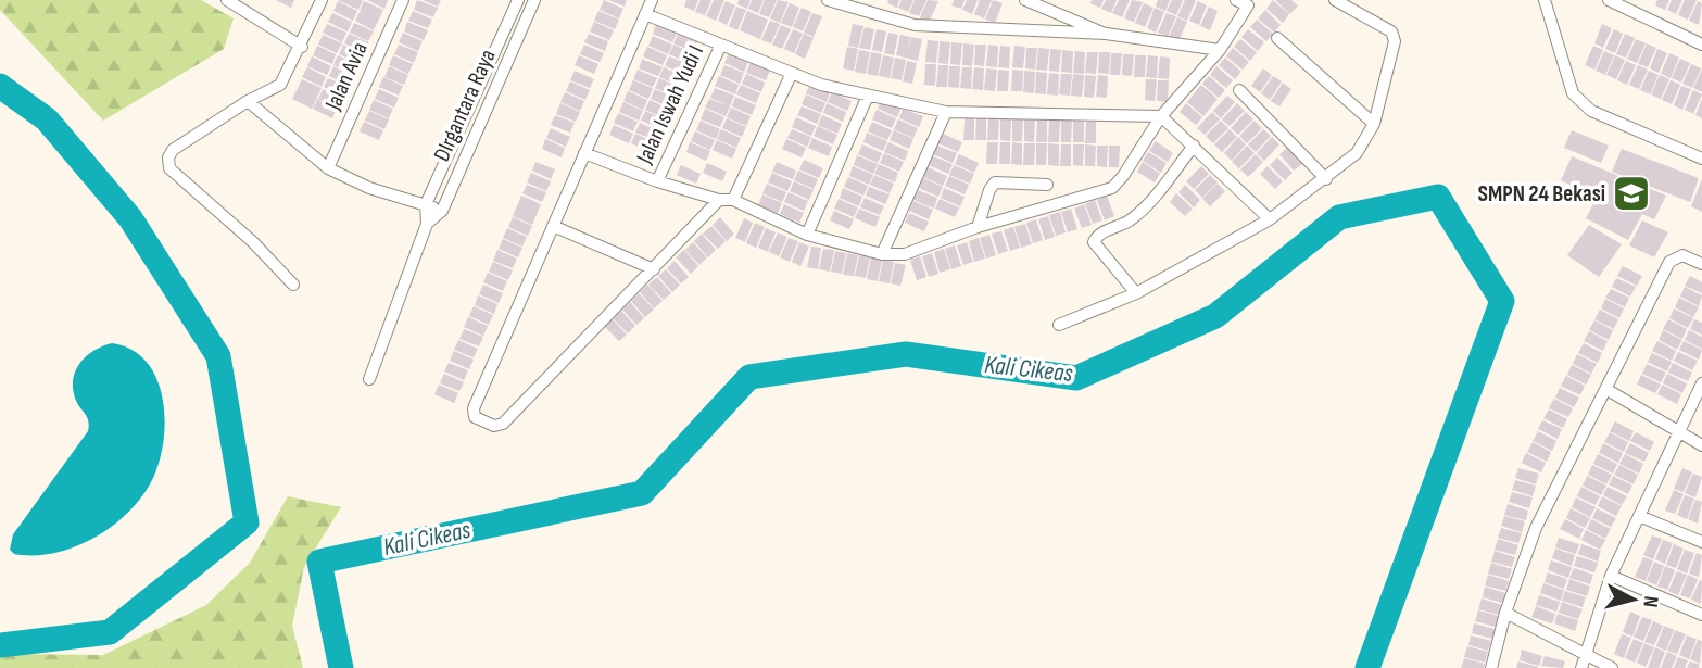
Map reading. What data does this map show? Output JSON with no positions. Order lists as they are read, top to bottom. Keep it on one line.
{"streets":{"street":["Jalan Avia","Jalan Iswah Yudi I","DIrgantara Raya"]},"water":["Kali Cikeas"],"places":{"school or university":["SMPN 24 Bekasi"]},"north":"right"}
